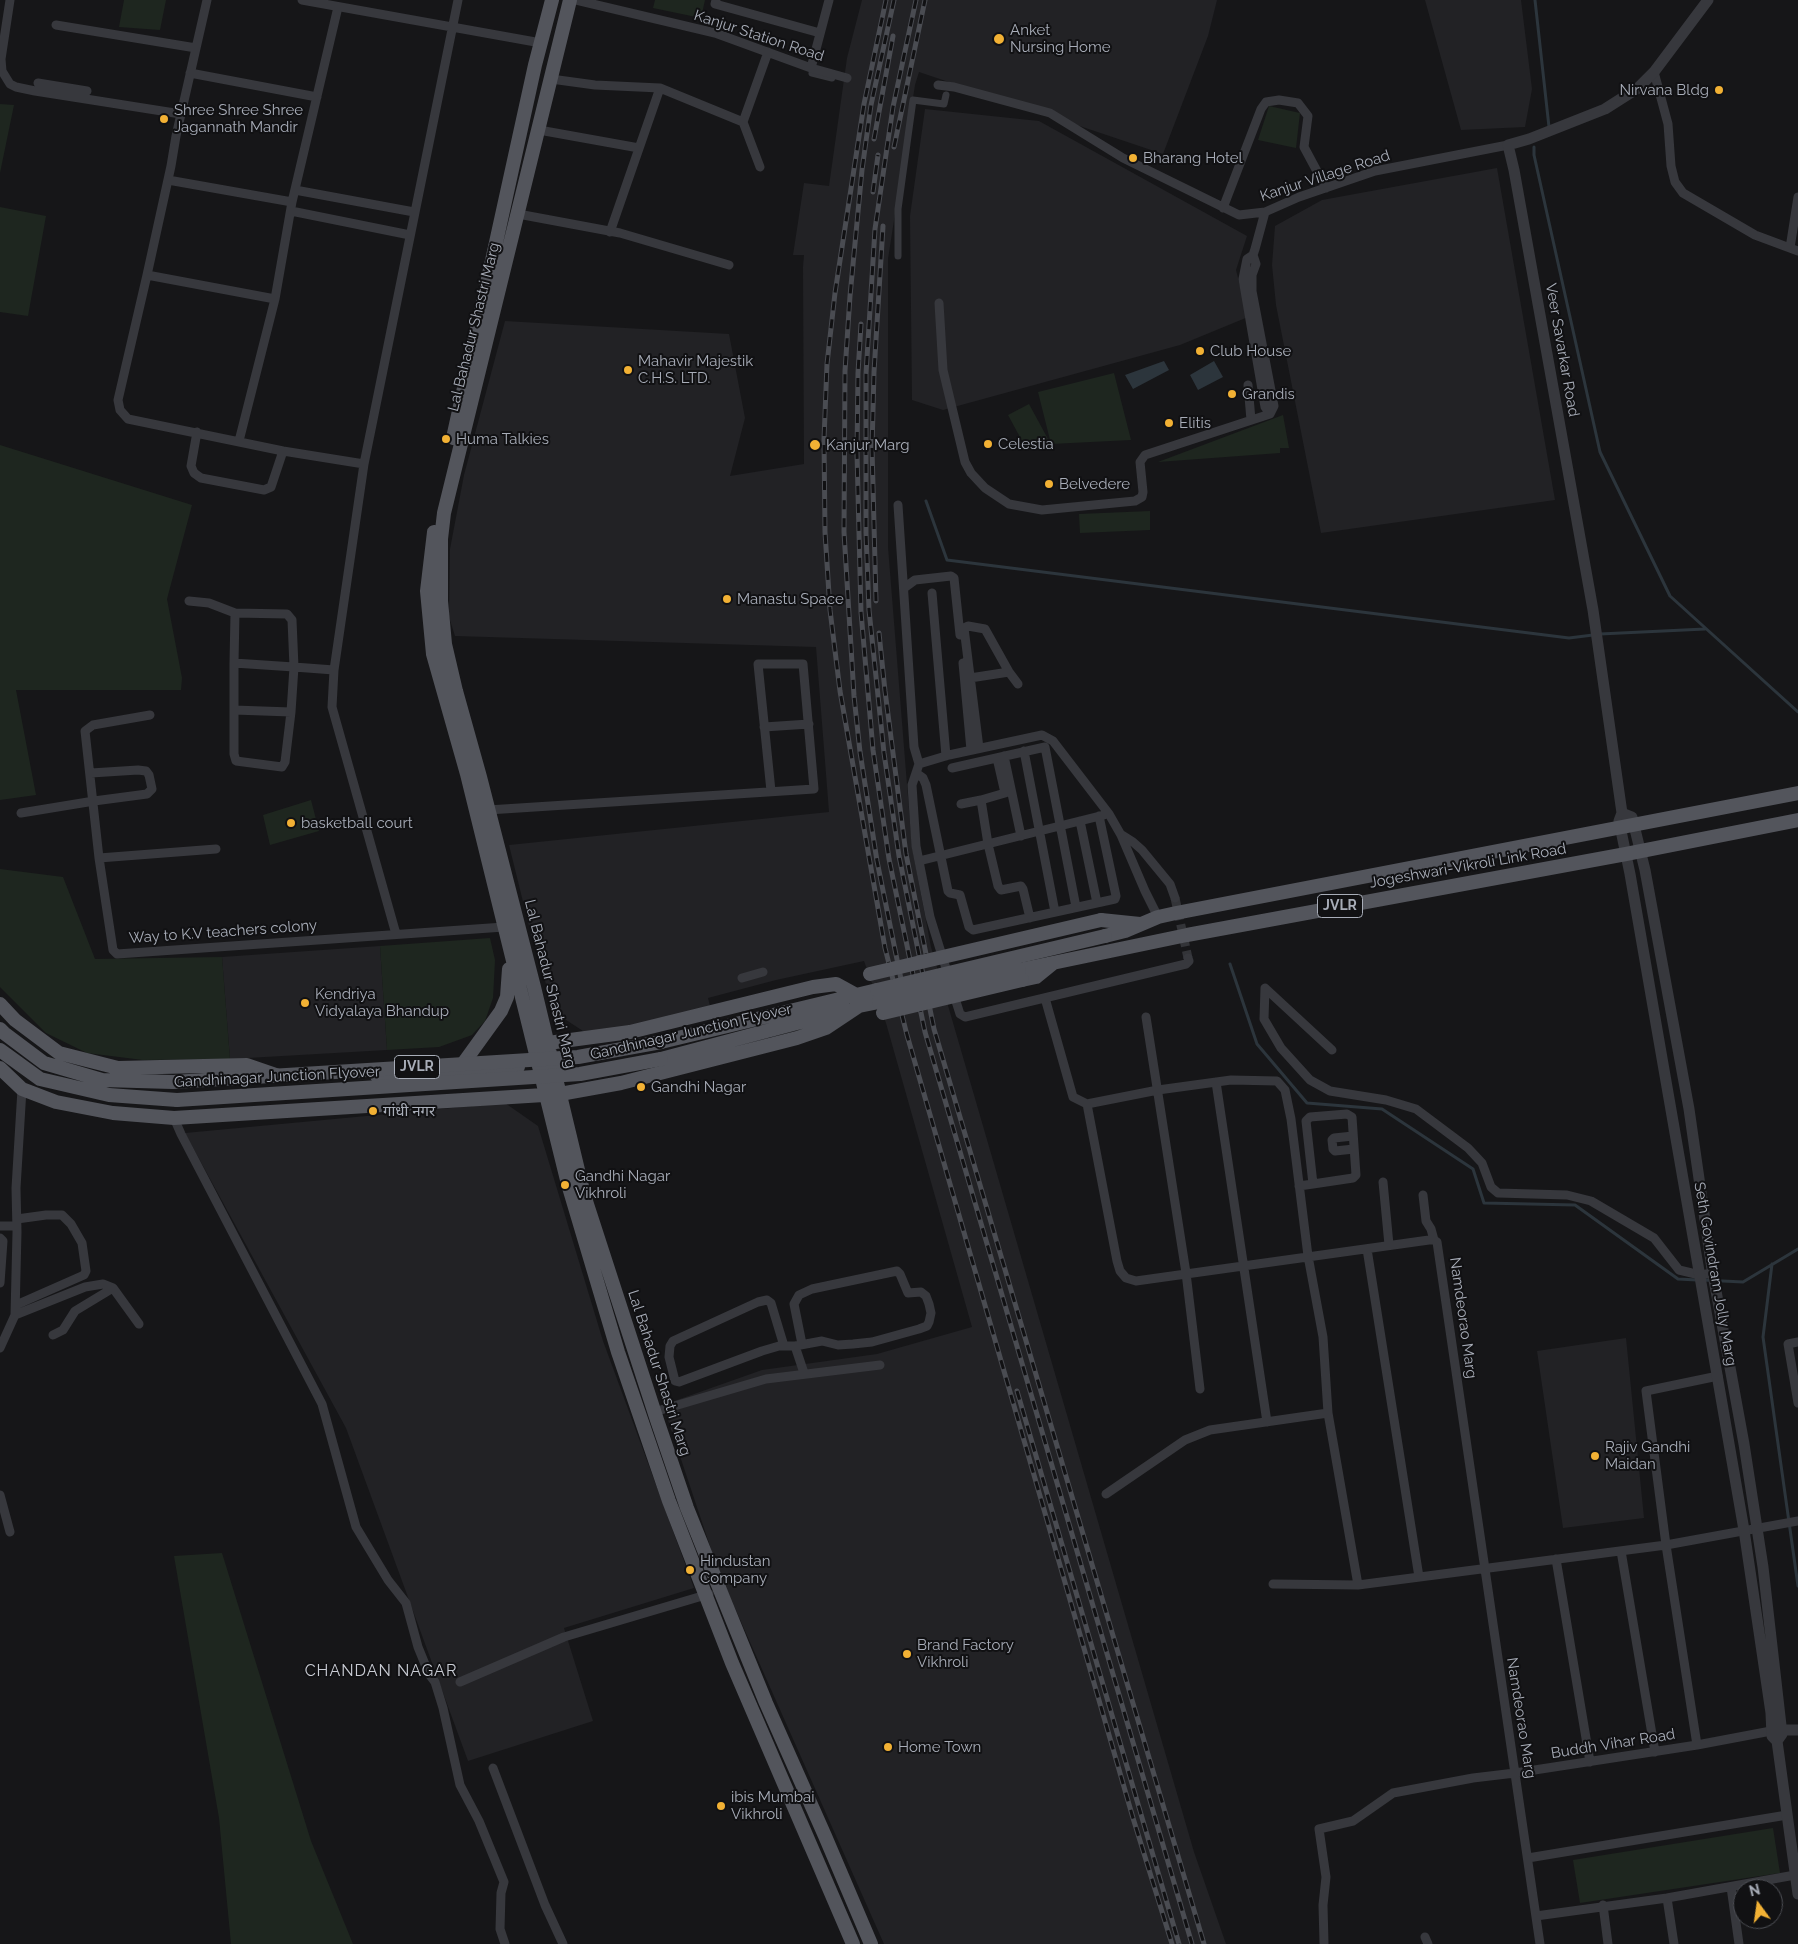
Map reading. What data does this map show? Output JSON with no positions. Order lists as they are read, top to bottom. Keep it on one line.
{"streets":{"main road":["Lal Bahadur Shastri Marg","Jogeshwari-Vikroli Link Road","JVLR","Gandhinagar Junction Flyover"],"street":["Kanjur Station Road","Kanjur Village Road","Veer Savarkar Road","Way to K.V teachers colony","Seth Govindram Jolly Marg","Namdeorao Marg","Buddh Vihar Road"]},"crossings":[["Kanjur Village Road","Veer Savarkar Road"],["Lal Bahadur Shastri Marg","Way to K.V teachers colony"],["Veer Savarkar Road","Jogeshwari-Vikroli Link Road"],["Veer Savarkar Road","Seth Govindram Jolly Marg"],["Jogeshwari-Vikroli Link Road","JVLR"],["Jogeshwari-Vikroli Link Road","Seth Govindram Jolly Marg"],["JVLR","Gandhinagar Junction Flyover"],["Seth Govindram Jolly Marg","Buddh Vihar Road"],["Namdeorao Marg","Buddh Vihar Road"]],"districts":["CHANDAN NAGAR"],"places":["Anket Nursing Home","Nirvana Bldg","Shree Shree Shree Jagannath Mandir","Bharang Hotel","Club House","Mahavir Majestik C.H.S. LTD.","Grandis","Elitis","Huma Talkies","Celestia","Kanjur Marg","Belvedere","Manastu Space","basketball court","Kendriya Vidyalaya Bhandup","Gandhi Nagar","गांधी नगर","Gandhi Nagar Vikhroli","Rajiv Gandhi Maidan","Hindustan Company","Brand Factory Vikhroli","Home Town","ibis Mumbai Vikhroli"],"north":"top"}
